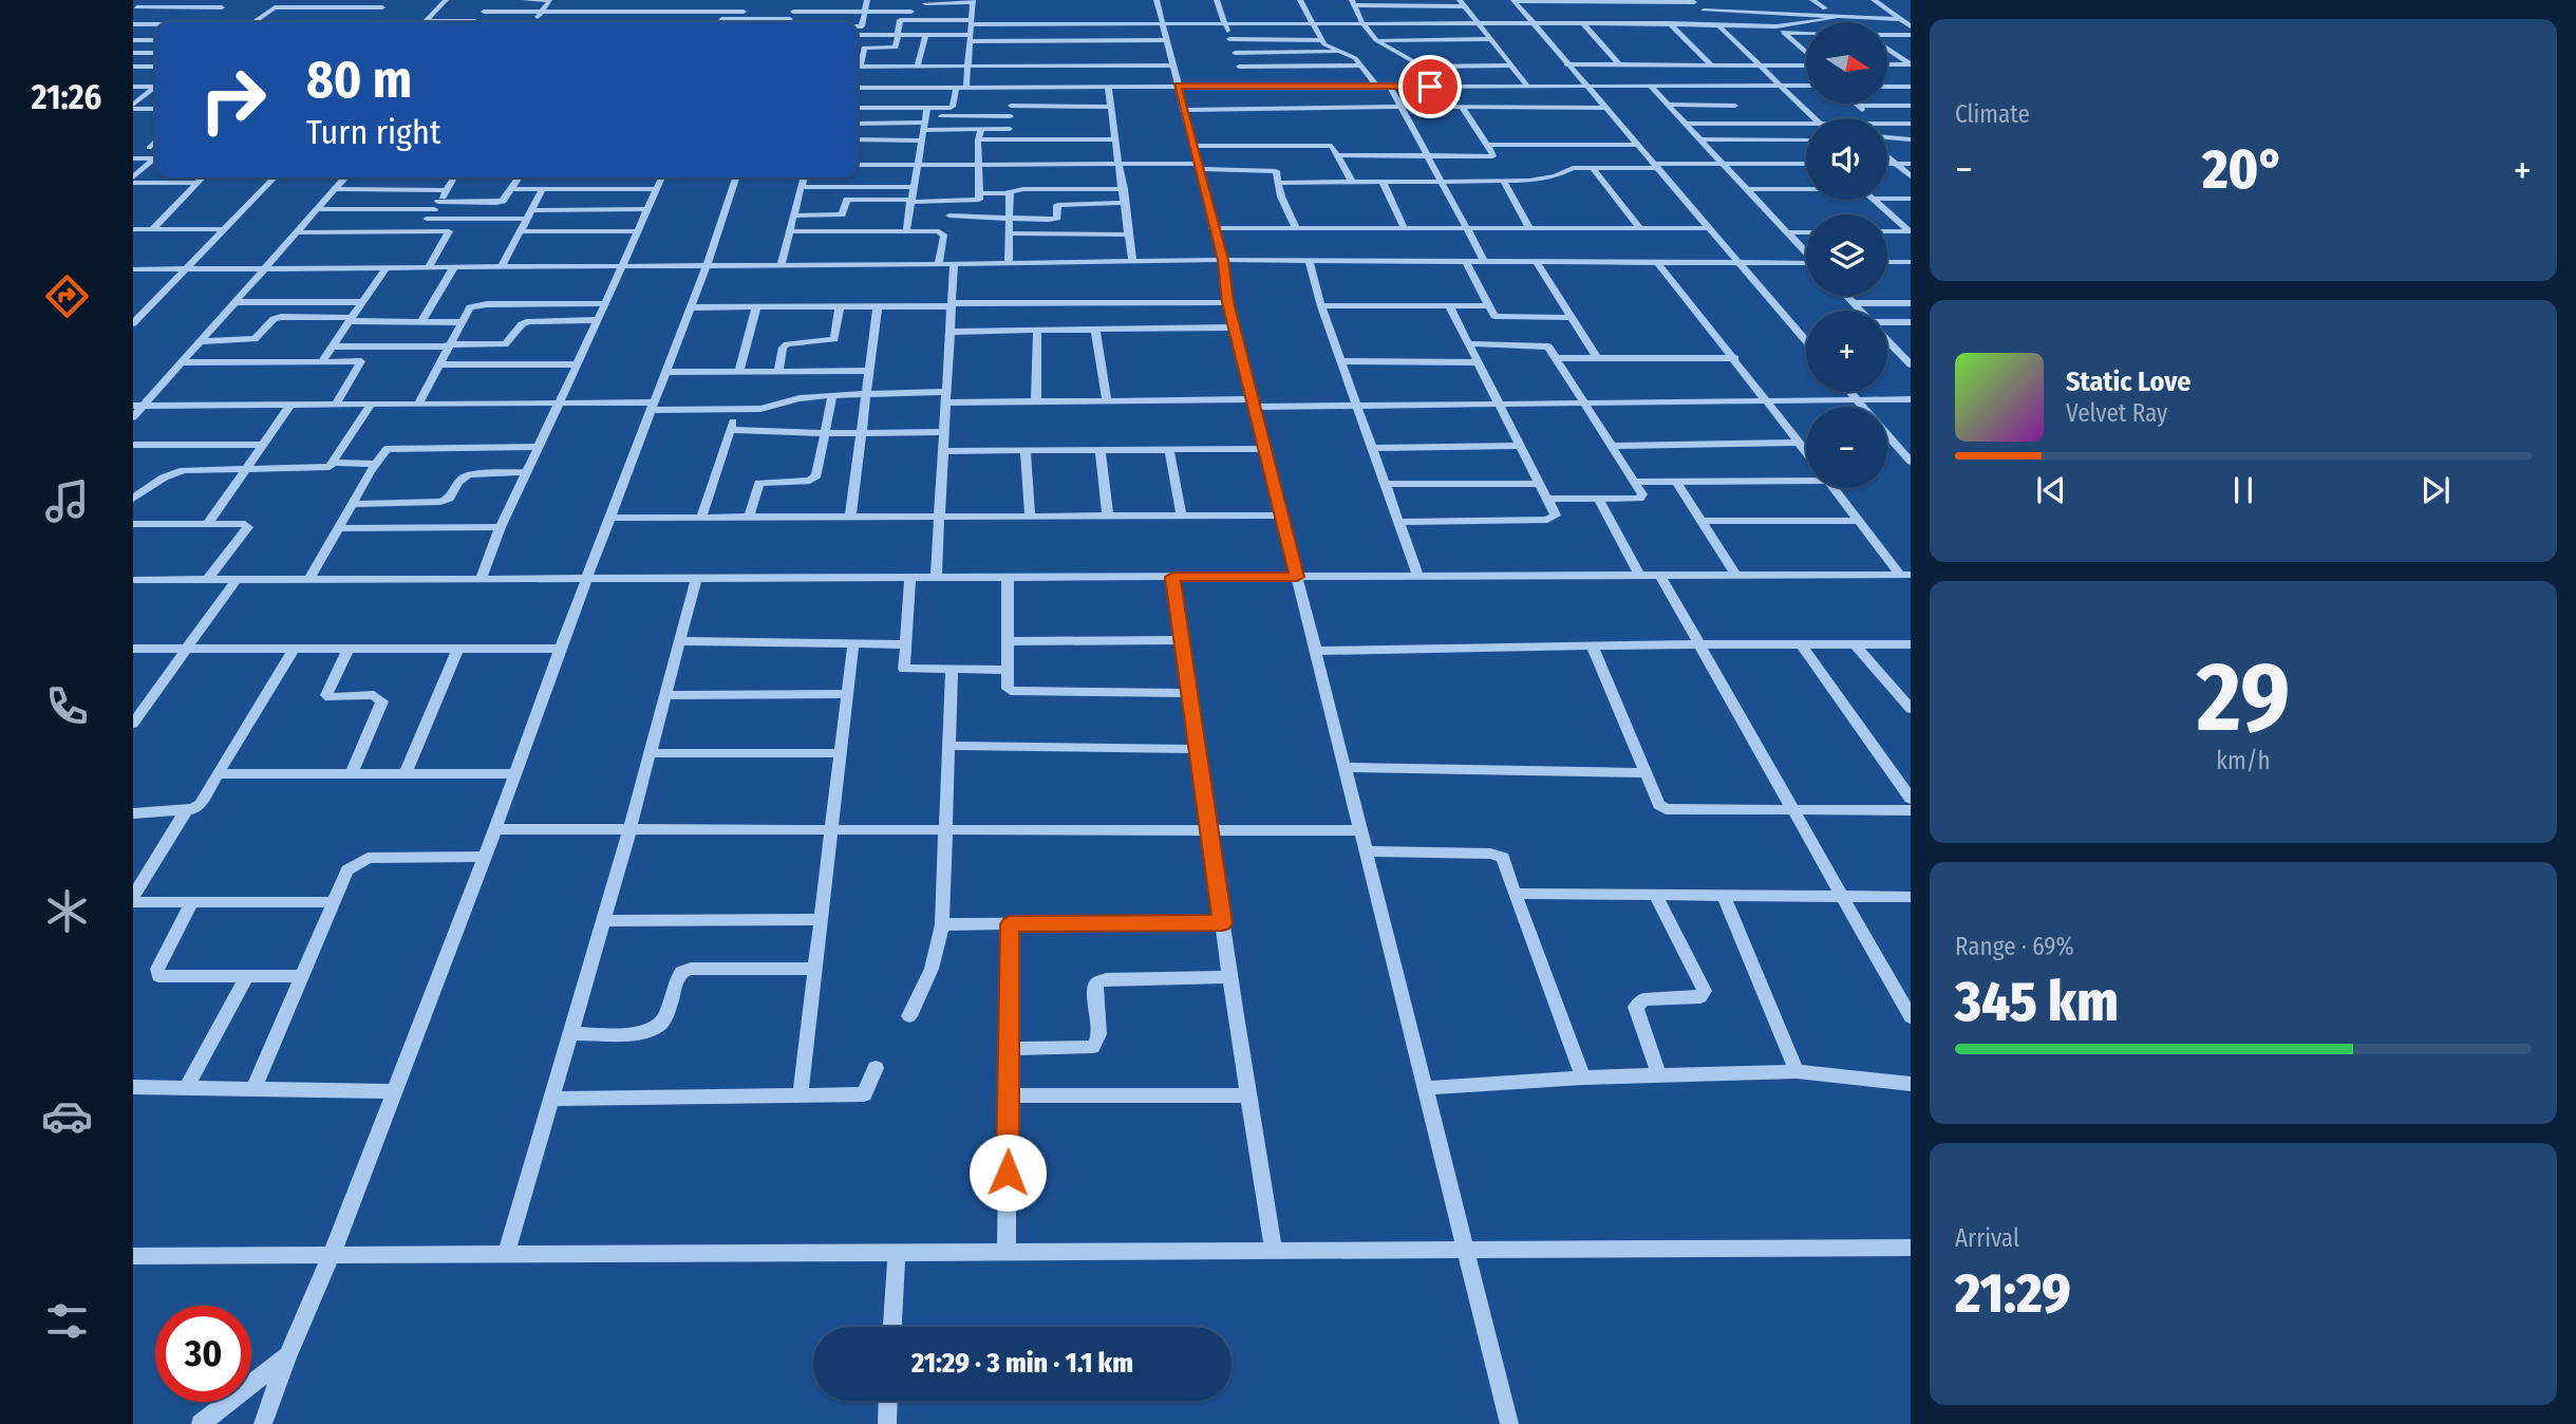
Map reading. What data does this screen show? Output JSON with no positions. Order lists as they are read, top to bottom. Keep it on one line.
{"north":"right","page":{"tabs":"21:26","tile":["Climate",["29","km/h"],["Range · 69%","345 km"],["Arrival","21:29"]],"map_buttons":["+","−"],"turn":["80 m","Turn right"],"heat":["−","20°","+"],"song":["Static Love","Velvet Ray"],"limit":"30","trip":"21:29 · 3 min · 1.1 km"}}
